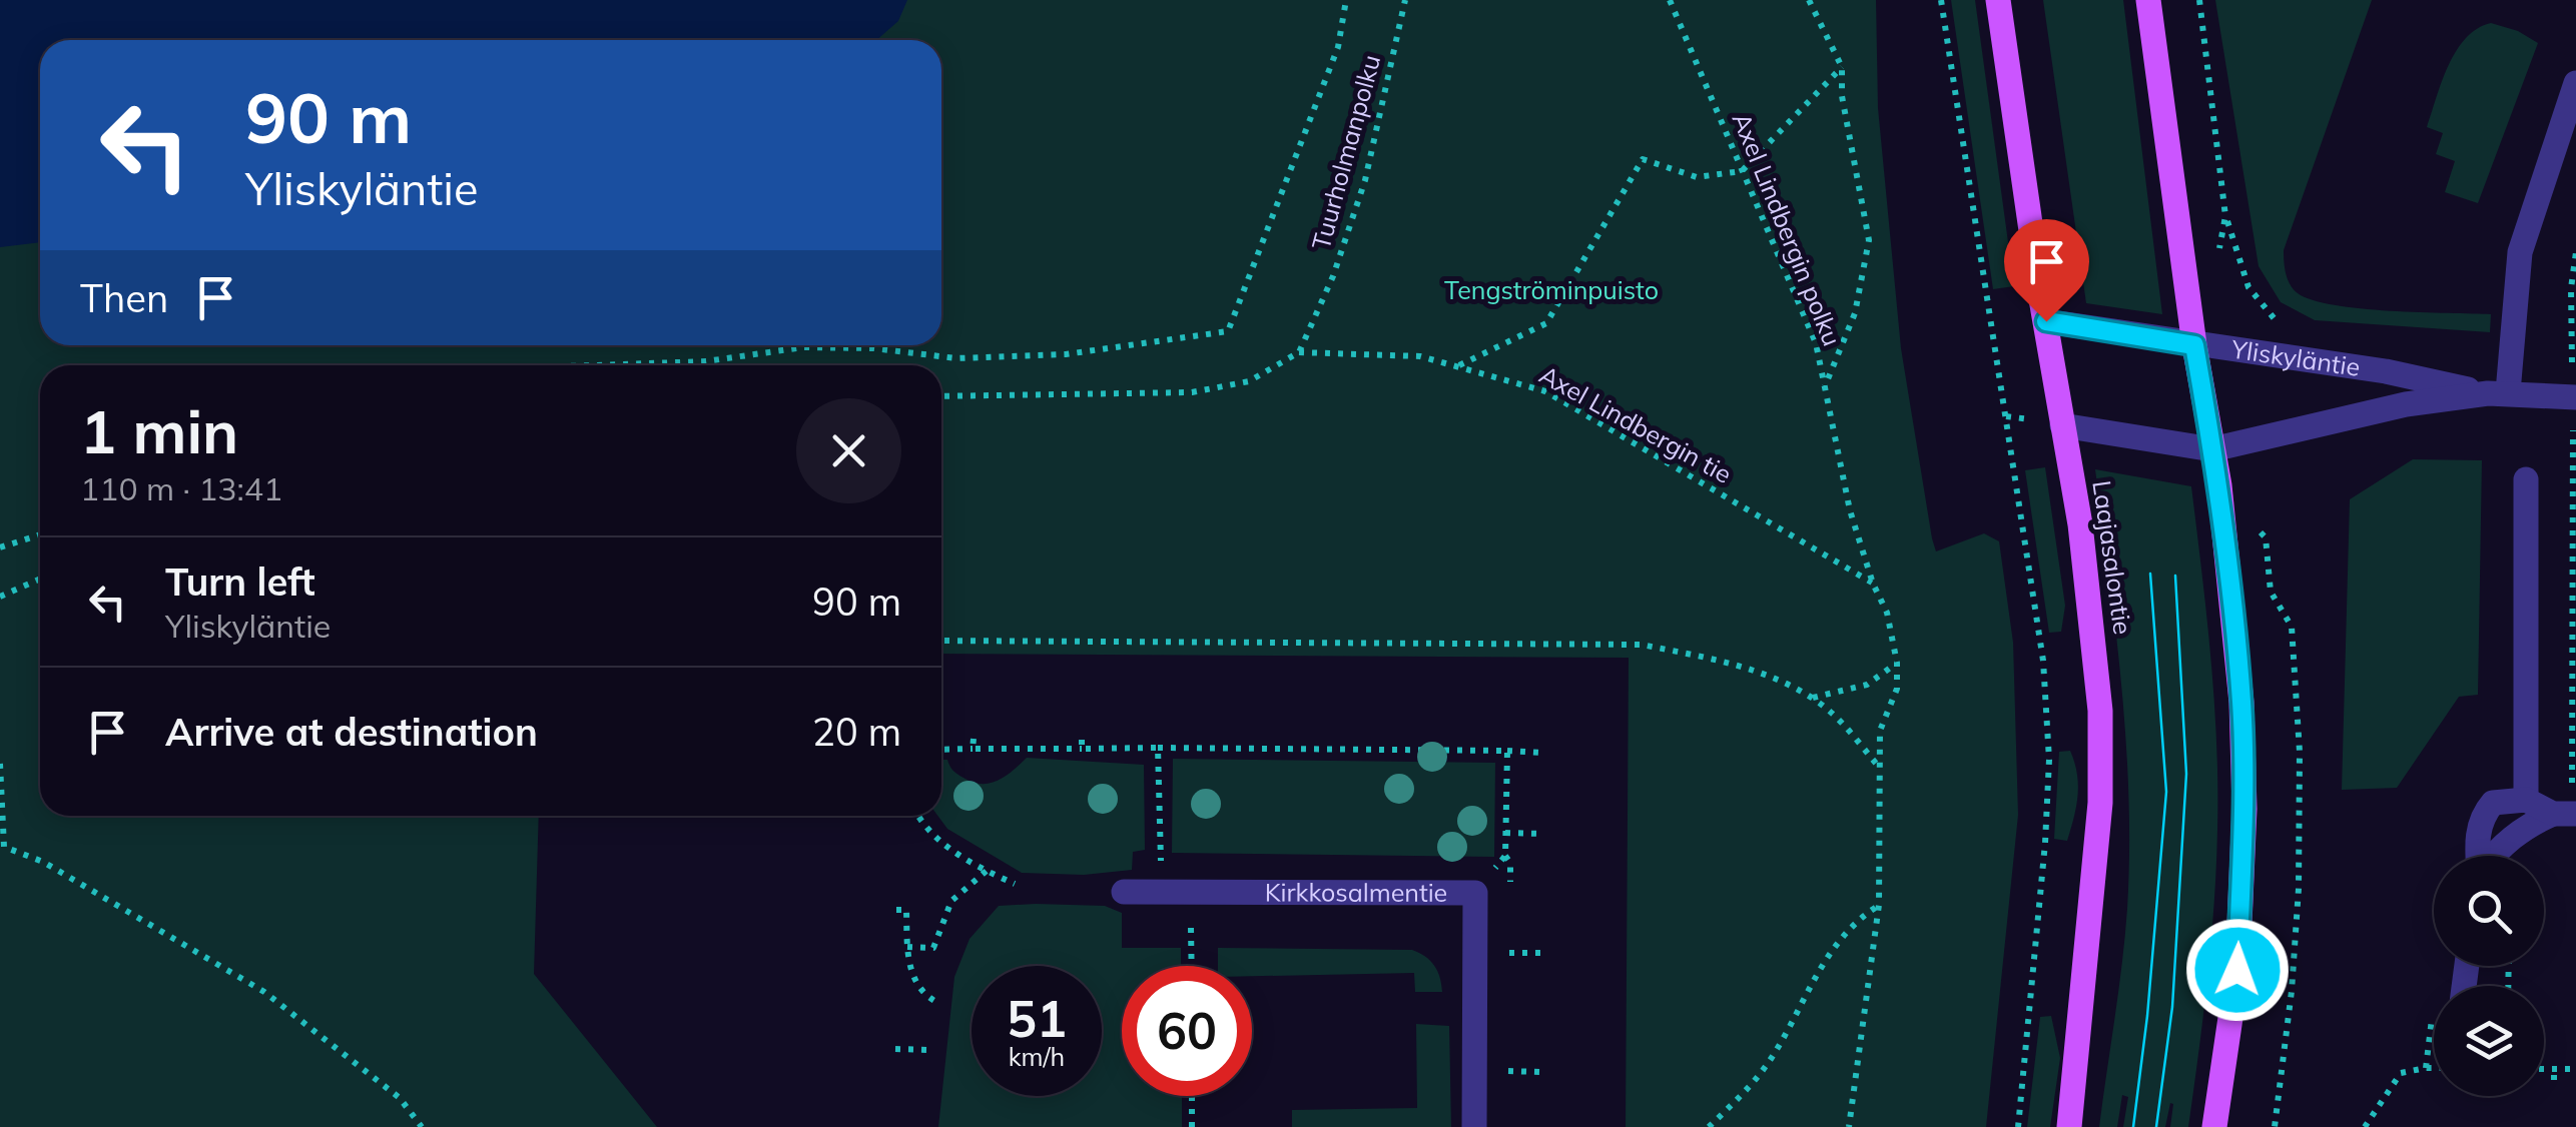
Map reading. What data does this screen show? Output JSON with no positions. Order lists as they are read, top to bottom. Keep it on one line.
{"streets":{"main road":["Laajasalontie"],"street":["Yliskyläntie","Kirkkosalmentie"],"path":["Tuurholmanpolku","Axel Lindbergin polku","Axel Lindbergin tie"]},"crossings":[["Tuurholmanpolku","Axel Lindbergin tie"],["Axel Lindbergin polku","Axel Lindbergin tie"],["Yliskyläntie","Laajasalontie"]],"parks":["Tengströminpuisto"],"page":{"turn":["90 m","Yliskyläntie"],"then":"Then","heading":["1 min","110 m · 13:41"],"list":[{"name":"Turn left","note":"Yliskyläntie","value":"90 m"},{"name":"Arrive at destination","value":"20 m"}],"speed":"51 km/h","limit":"60"}}
